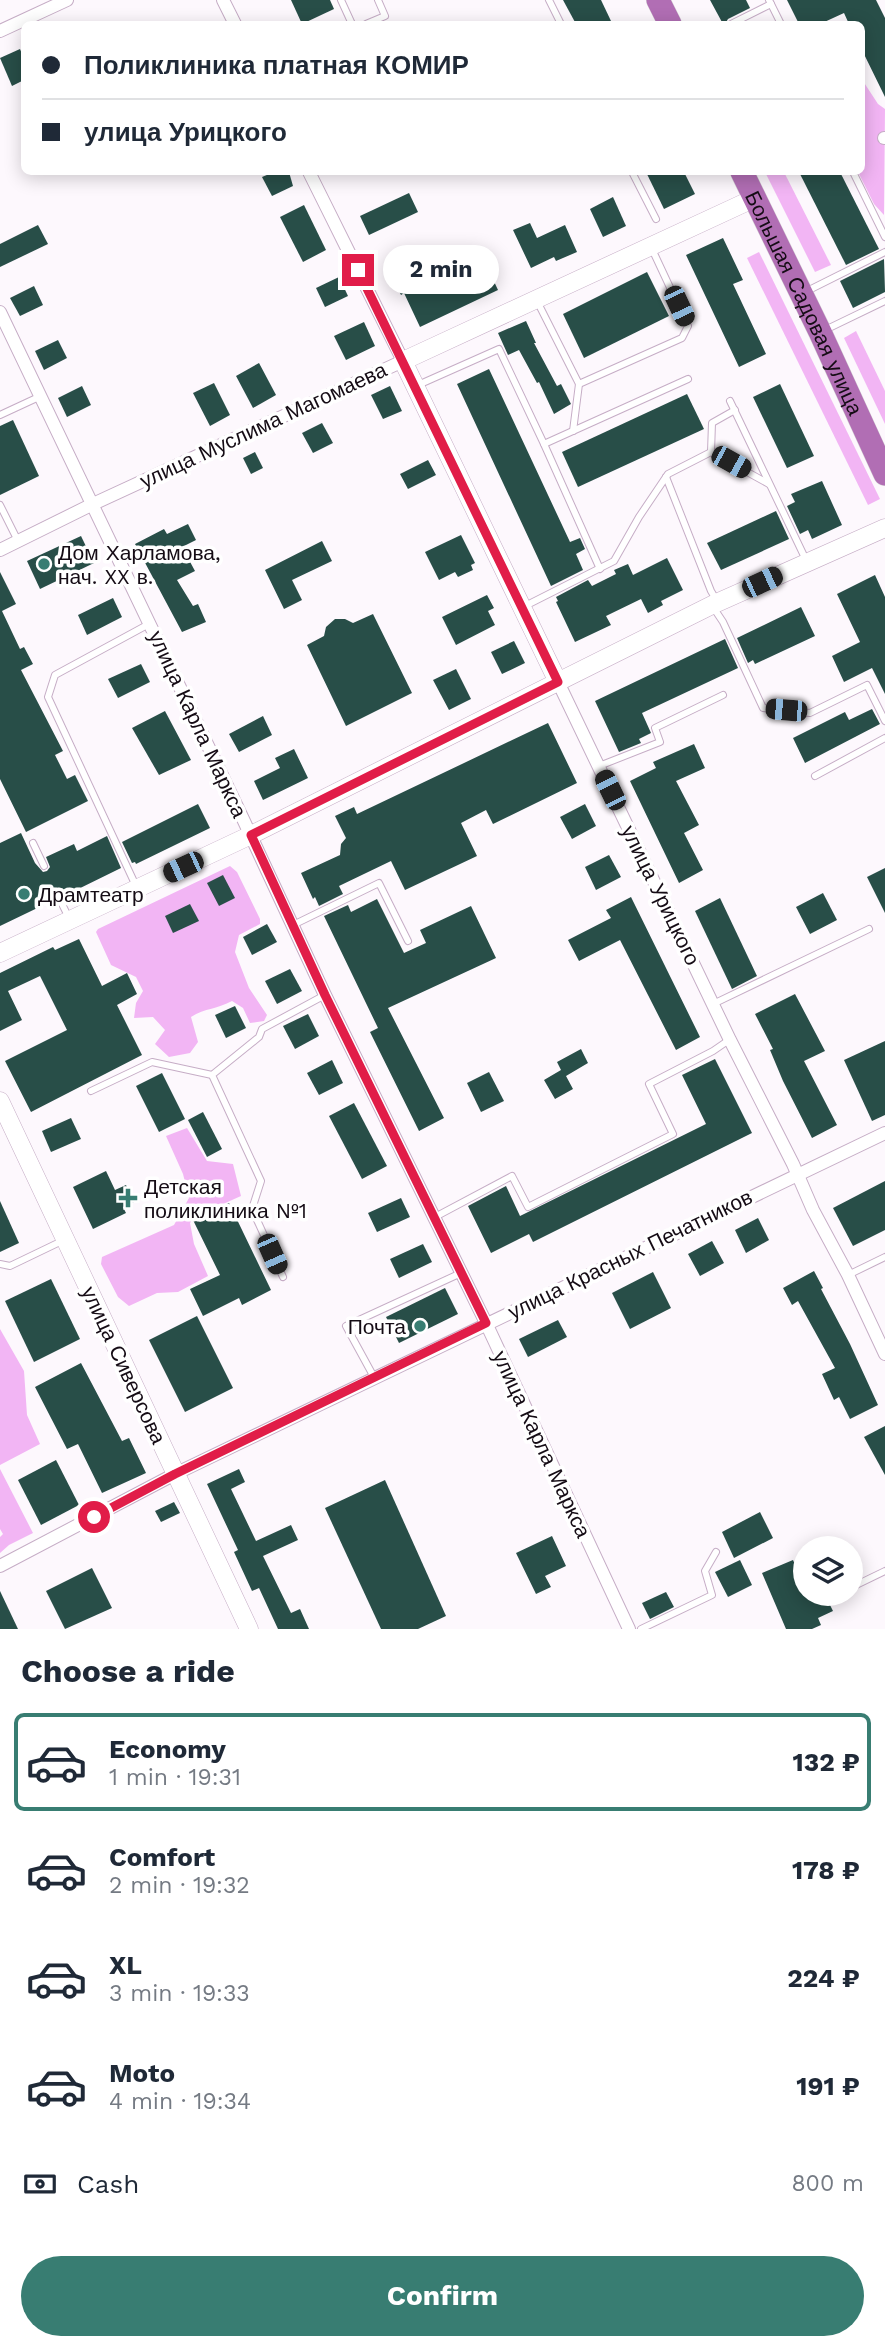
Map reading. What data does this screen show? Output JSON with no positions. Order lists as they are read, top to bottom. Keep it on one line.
{"streets":{"highway":["Большая Садовая улица"],"street":["улица Муслима Магомаева","улица Карла Маркса","улица Урицкого","улица Красных Печатников","улица Сиверсова"]},"crossings":[["Большая Садовая улица","улица Муслима Магомаева"],["улица Муслима Магомаева","улица Карла Маркса"],["улица Муслима Магомаева","улица Урицкого"],["улица Карла Маркса","улица Красных Печатников"],["улица Урицкого","улица Красных Печатников"],["улица Красных Печатников","улица Сиверсова"]],"places":{"other":["Дом Харламова, нач. XX в.","Драмтеатр","Почта"],"health":["Детская поликлиника №1"]},"page":{"banner":["Поликлиника платная КОМИР","улица Урицкого"],"bubble":"2 min","heading":"Choose a ride","list":[{"name":"Economy","note":"1 min · 19:31","value":"132 ₽"},{"name":"Comfort","note":"2 min · 19:32","value":"178 ₽"},{"name":"XL","note":"3 min · 19:33","value":"224 ₽"},{"name":"Moto","note":"4 min · 19:34","value":"191 ₽"}],"pay":["Cash","800 m"],"buttons":"Confirm"}}
